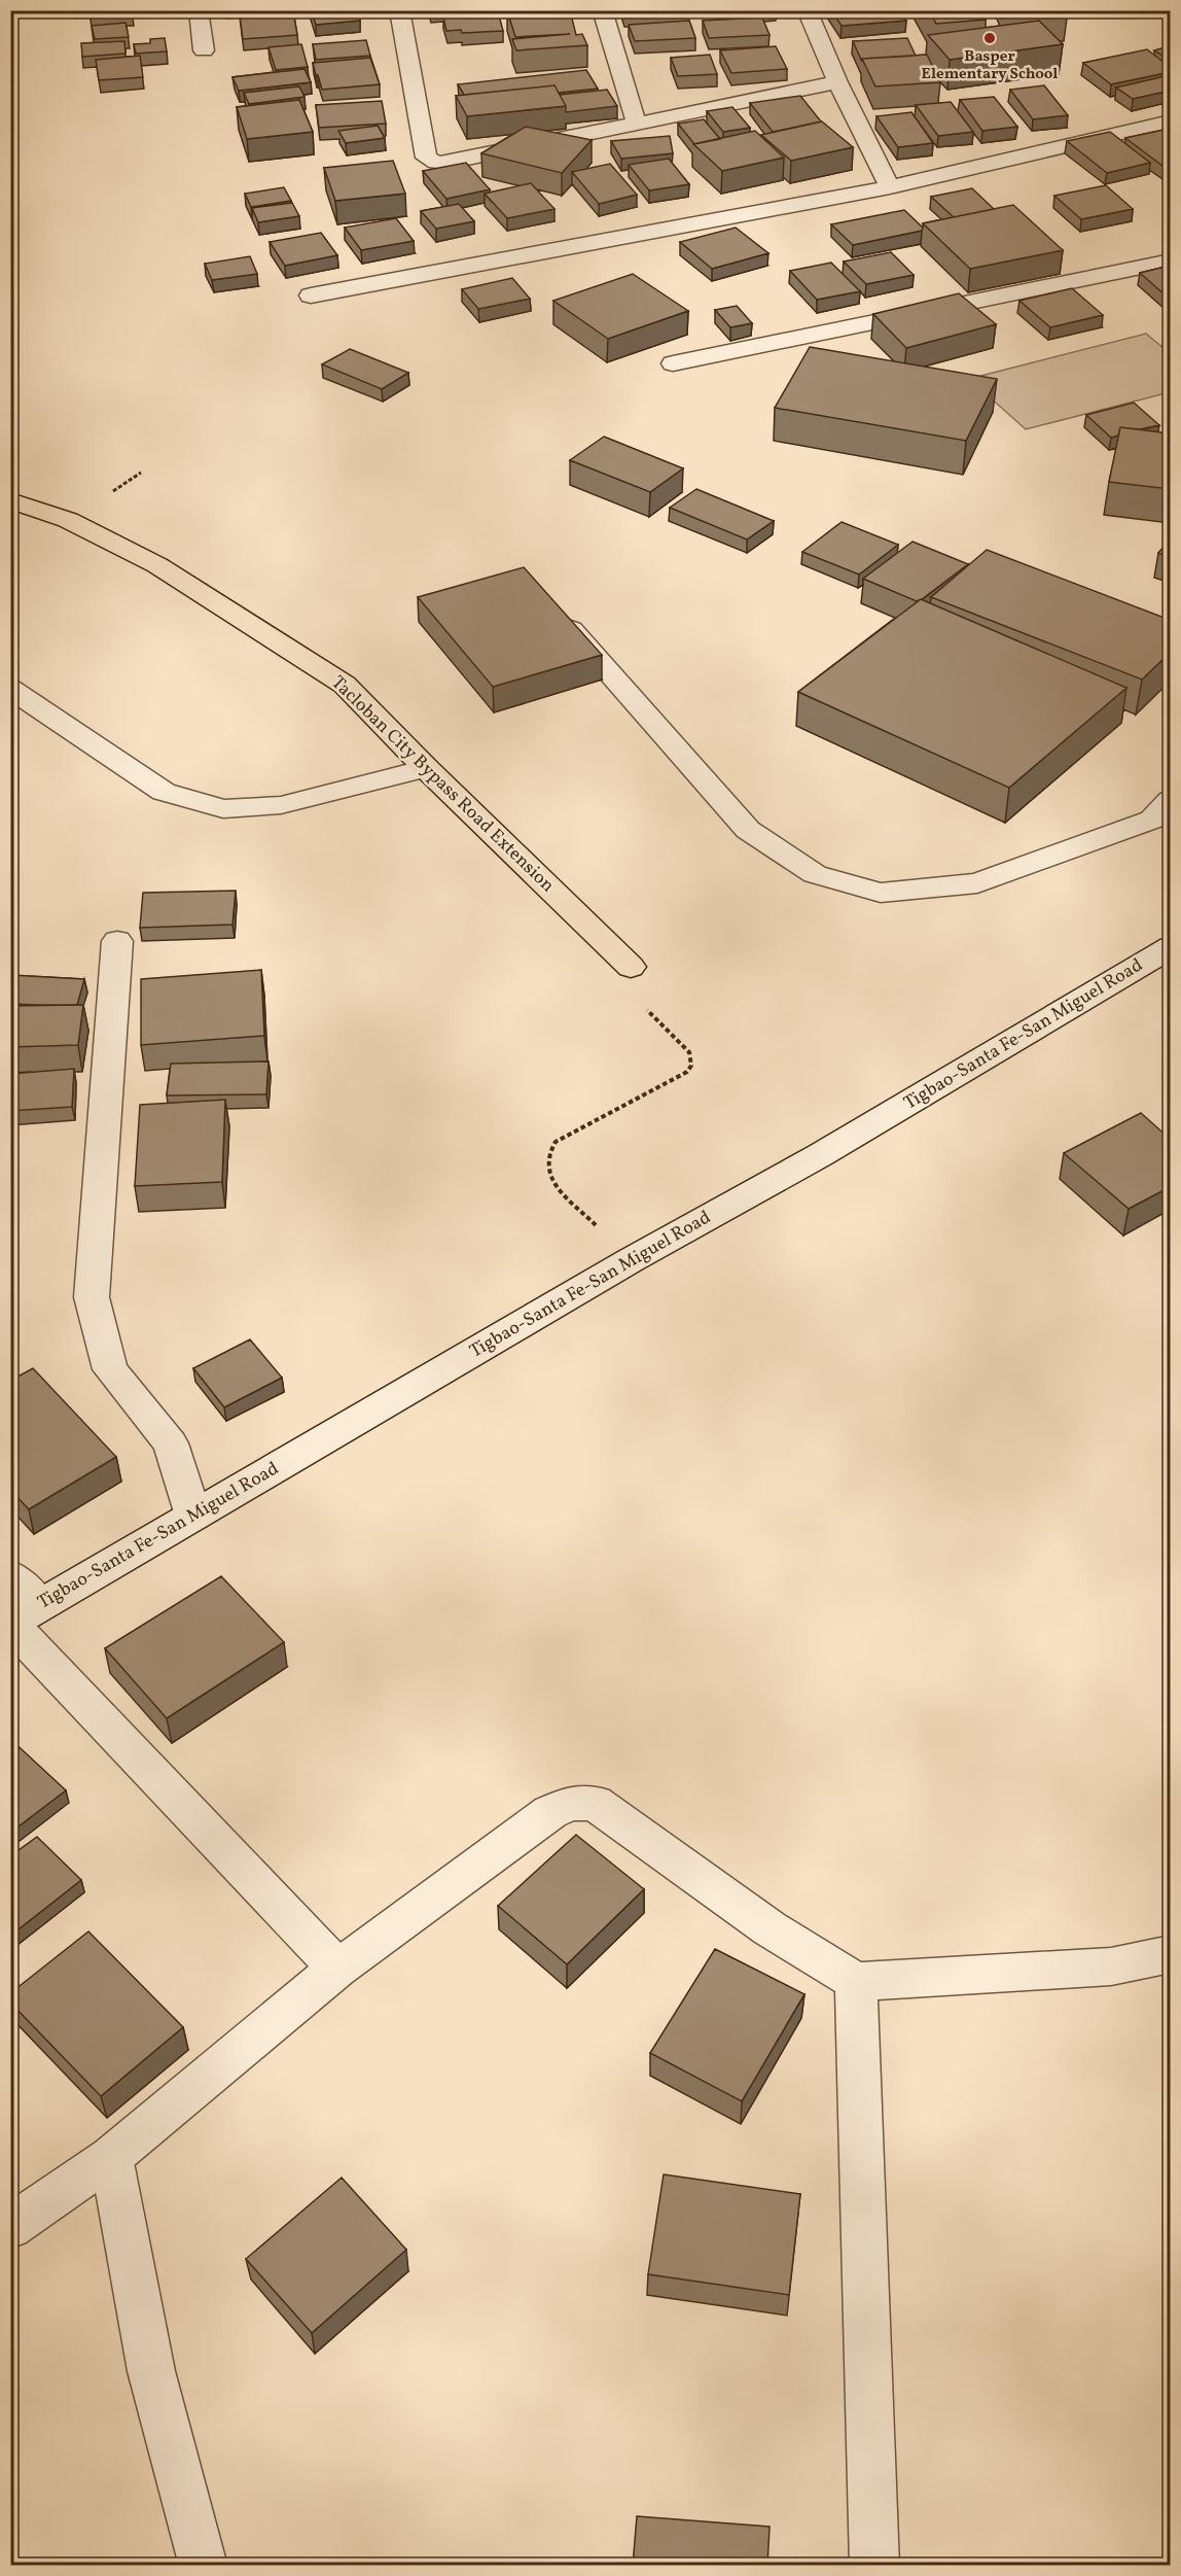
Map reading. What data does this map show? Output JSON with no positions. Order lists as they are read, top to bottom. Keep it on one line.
{"streets":{"highway":["Tacloban City Bypass Road Extension"],"street":["Tigbao-Santa Fe-San Miguel Road"]},"places":["Basper Elementary School"]}
